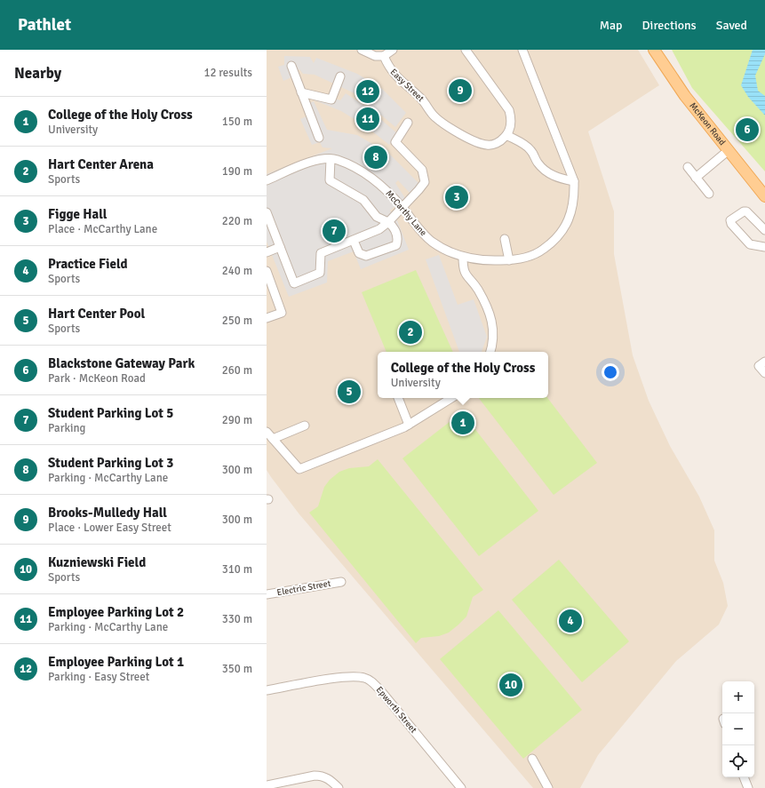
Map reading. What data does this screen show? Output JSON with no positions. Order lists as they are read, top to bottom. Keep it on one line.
{"streets":{"main road":["McKeon Road"],"street":["Easy Street","McCarthy Lane","Electric Street","Epworth Street"]},"page":{"header":"Pathlet","nav":["Map","Directions","Saved"],"heading":["Nearby","12 results"],"pins":["9","12","11","6","8","3","7","2","5","1","4","10"],"list":[{"mark":"1","name":"College of the Holy Cross","note":"University","value":"150 m"},{"mark":"2","name":"Hart Center Arena","note":"Sports","value":"190 m"},{"mark":"3","name":"Figge Hall","note":"Place · McCarthy Lane","value":"220 m"},{"mark":"4","name":"Practice Field","note":"Sports","value":"240 m"},{"mark":"5","name":"Hart Center Pool","note":"Sports","value":"250 m"},{"mark":"6","name":"Blackstone Gateway Park","note":"Park · McKeon Road","value":"260 m"},{"mark":"7","name":"Student Parking Lot 5","note":"Parking","value":"290 m"},{"mark":"8","name":"Student Parking Lot 3","note":"Parking · McCarthy Lane","value":"300 m"},{"mark":"9","name":"Brooks-Mulledy Hall","note":"Place · Lower Easy Street","value":"300 m"},{"mark":"10","name":"Kuzniewski Field","note":"Sports","value":"310 m"},{"mark":"11","name":"Employee Parking Lot 2","note":"Parking · McCarthy Lane","value":"330 m"},{"mark":"12","name":"Employee Parking Lot 1","note":"Parking · Easy Street","value":"350 m"}],"popup":["College of the Holy Cross","University"],"map_buttons":["+","−"]}}
